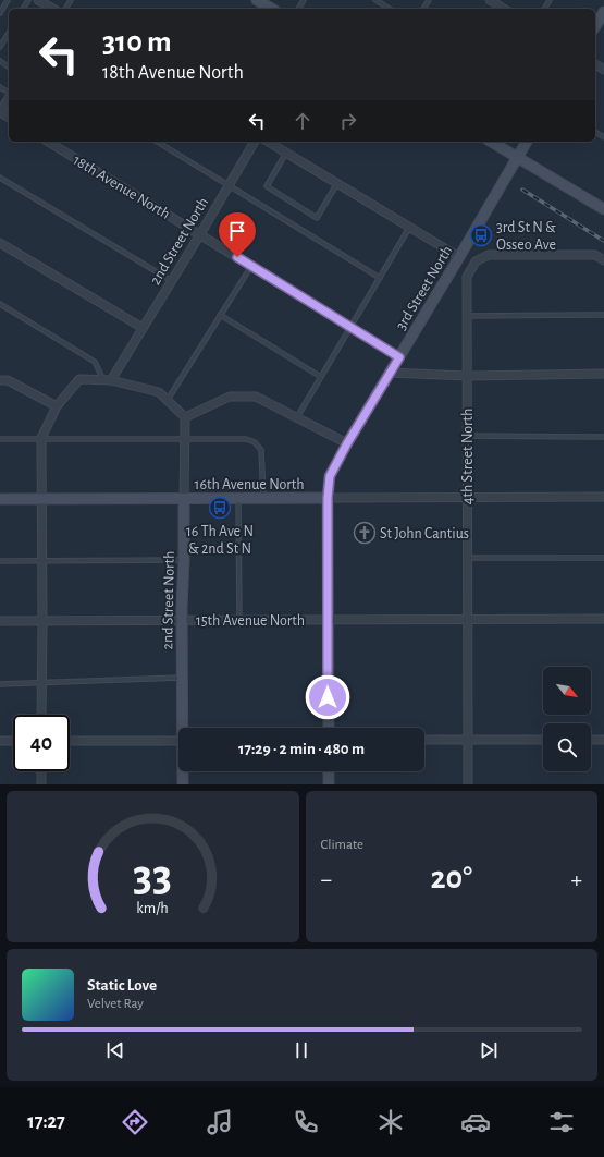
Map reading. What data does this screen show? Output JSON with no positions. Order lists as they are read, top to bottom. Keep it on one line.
{"streets":{"street":["18th Avenue North","2nd Street North","3rd Street North","4th Street North","16th Avenue North","15th Avenue North"]},"crossings":[["18th Avenue North","2nd Street North"],["18th Avenue North","3rd Street North"],["2nd Street North","16th Avenue North"],["2nd Street North","15th Avenue North"],["3rd Street North","16th Avenue North"],["3rd Street North","15th Avenue North"],["4th Street North","16th Avenue North"],["4th Street North","15th Avenue North"]],"places":{"bus stop":["3rd St N & Osseo Ave","16 Th Ave N & 2nd St N"],"church":["St John Cantius"]},"north":"bottom right","page":{"turn":["310 m","18th Avenue North"],"limit":"40","trip":"17:29 · 2 min · 480 m","tile":"Climate","heat":["−","20°","+"],"song":["Static Love","Velvet Ray"],"tabs":"17:27","gauge":["33","km/h"]}}
